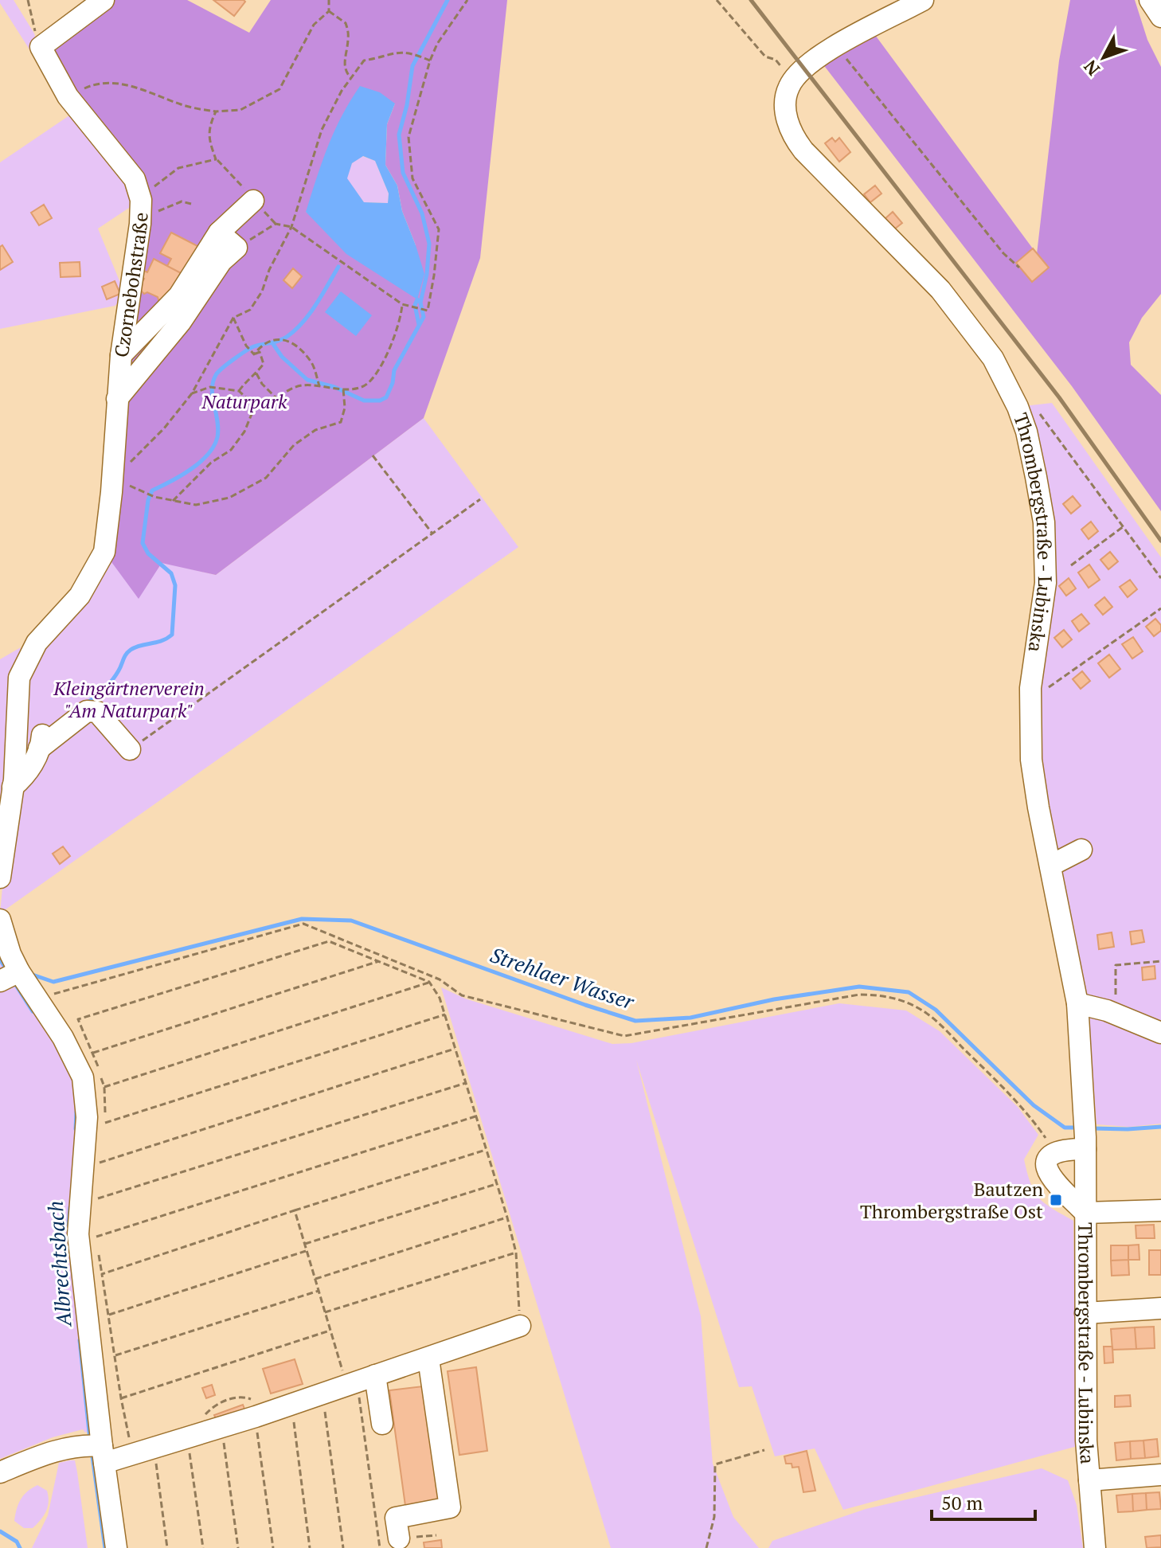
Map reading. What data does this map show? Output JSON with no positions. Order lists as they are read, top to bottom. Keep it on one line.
{"streets":{"street":["Czornebohstraße","Thrombergstraße - Lubinska"]},"water":["Strehlaer Wasser","Albrechtsbach"],"parks":["Naturpark","Kleingärtnerverein \"Am Naturpark\""],"places":{"transit":["Bautzen Thrombergstraße Ost"]},"scale_bar":"50 m","north":"bottom left"}
